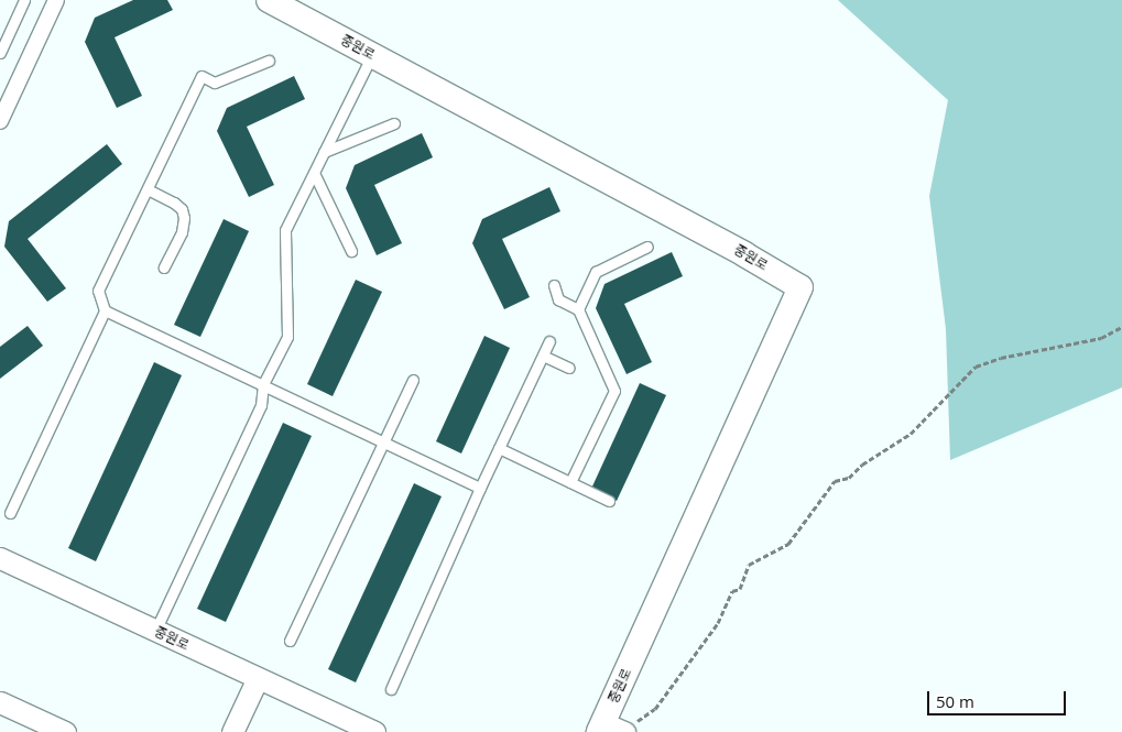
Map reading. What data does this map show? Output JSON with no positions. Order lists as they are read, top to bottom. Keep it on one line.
{"streets":{"street":["중원로"]},"scale_bar":"50 m"}
